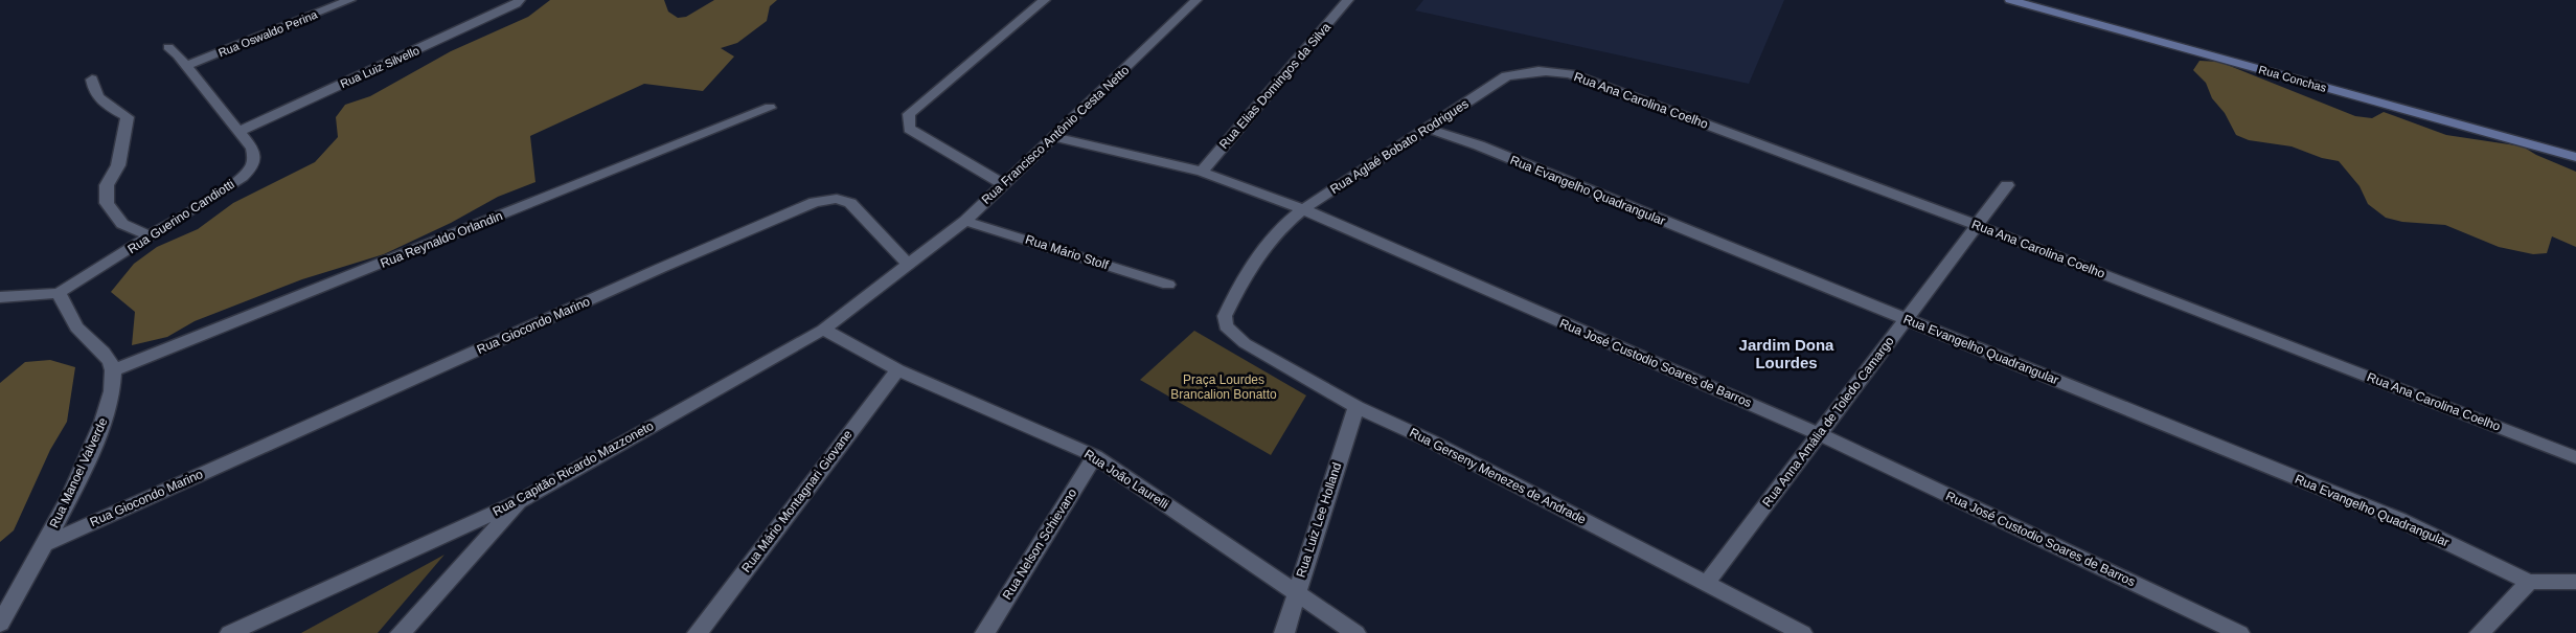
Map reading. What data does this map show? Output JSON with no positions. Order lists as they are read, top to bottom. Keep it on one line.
{"streets":{"main road":["Rua Conchas"],"street":["Rua Oswaldo Perina","Rua Luiz Silvello","Rua Elias Domingos da Silva","Rua Ana Carolina Coelho","Rua Francisco Antônio Cesta Netto","Rua Aglaé Bobato Rodrigues","Rua Evangelho Quadrangular","Rua Guerino Candiotti","Rua Reynaldo Orlandin","Rua Mário Stolf","Rua Giocondo Marino","Rua José Custodio Soares de Barros","Rua Anna Amália de Toledo Camargo","Rua Capitão Ricardo Mazzoneto","Rua Manoel Valverde","Rua Gerseny Menezes de Andrade","Rua João Laurelli","Rua Mário Montagnari Giovane","Rua Luiz Lee Holland","Rua Nelson Schievano"]},"crossings":[["Rua Oswaldo Perina","Rua Guerino Candiotti"],["Rua Luiz Silvello","Rua Guerino Candiotti"],["Rua Elias Domingos da Silva","Rua José Custodio Soares de Barros"],["Rua Ana Carolina Coelho","Rua Aglaé Bobato Rodrigues"],["Rua Ana Carolina Coelho","Rua Anna Amália de Toledo Camargo"],["Rua Francisco Antônio Cesta Netto","Rua Mário Stolf"],["Rua Francisco Antônio Cesta Netto","Rua Giocondo Marino"],["Rua Francisco Antônio Cesta Netto","Rua José Custodio Soares de Barros"],["Rua Aglaé Bobato Rodrigues","Rua Evangelho Quadrangular"],["Rua Aglaé Bobato Rodrigues","Rua José Custodio Soares de Barros"],["Rua Aglaé Bobato Rodrigues","Rua Gerseny Menezes de Andrade"],["Rua Evangelho Quadrangular","Rua Anna Amália de Toledo Camargo"],["Rua Reynaldo Orlandin","Rua Manoel Valverde"],["Rua Giocondo Marino","Rua Manoel Valverde"],["Rua José Custodio Soares de Barros","Rua Anna Amália de Toledo Camargo"],["Rua Anna Amália de Toledo Camargo","Rua Gerseny Menezes de Andrade"],["Rua Capitão Ricardo Mazzoneto","Rua João Laurelli"],["Rua Gerseny Menezes de Andrade","Rua Luiz Lee Holland"],["Rua João Laurelli","Rua Mário Montagnari Giovane"],["Rua João Laurelli","Rua Luiz Lee Holland"],["Rua João Laurelli","Rua Nelson Schievano"]],"districts":["Jardim Dona Lourdes"],"parks":["Praça Lourdes Brancalion Bonatto"]}
